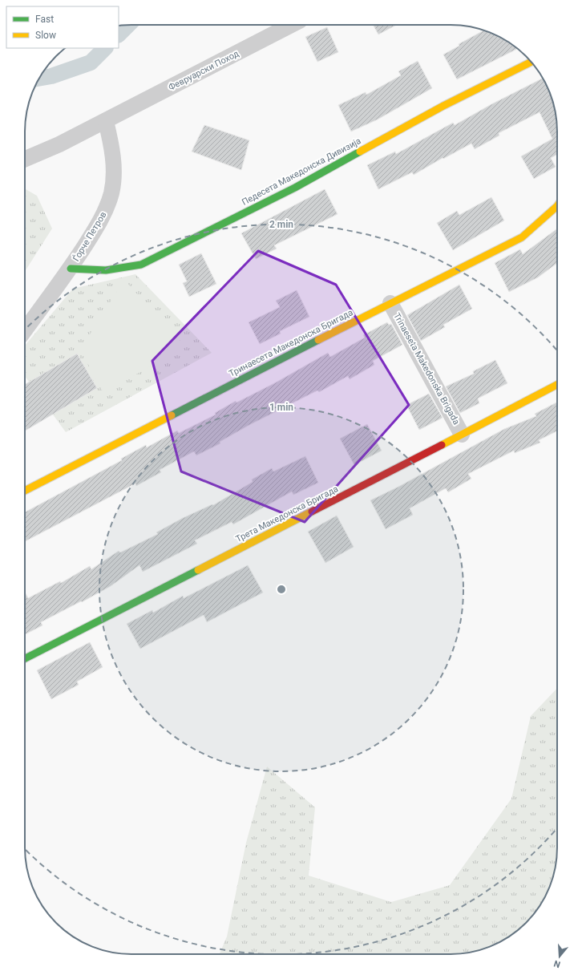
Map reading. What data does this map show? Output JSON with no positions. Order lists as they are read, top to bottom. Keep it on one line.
{"streets":{"street":["Февруарски Поход","Педесета Македонска Дивизија","Ѓорче Петров","Тринаесета Македонска Бригада","Trinaeseta Makedonska Brigada","Трета Македонска Бригада"]},"crossings":[["Февруарски Поход","Ѓорче Петров"],["Педесета Македонска Дивизија","Ѓорче Петров"],["Тринаесета Македонска Бригада","Trinaeseta Makedonska Brigada"],["Trinaeseta Makedonska Brigada","Трета Македонска Бригада"]],"legend":["Fast","Slow"],"north":"bottom","rings":["2 min","1 min"]}
